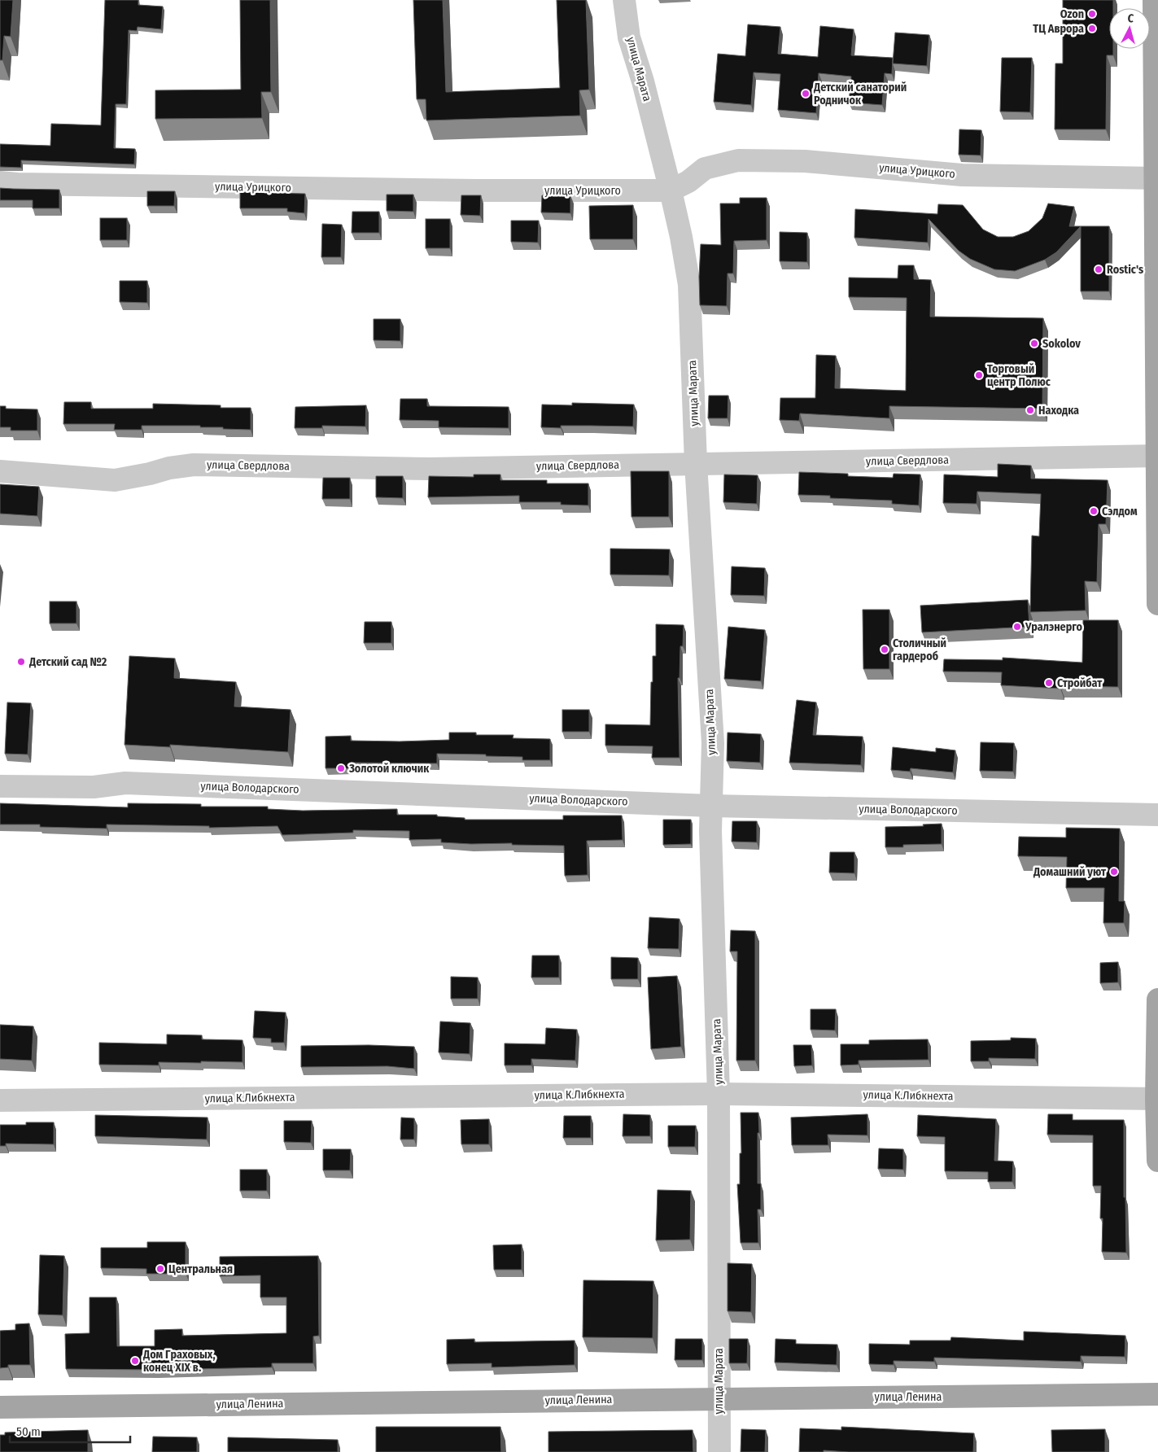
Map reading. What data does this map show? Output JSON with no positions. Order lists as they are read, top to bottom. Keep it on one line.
{"streets":{"main road":["улица Ленина"],"street":["улица Марата","улица Урицкого","улица Свердлова","улица Володарского","улица К.Либкнехта"]},"crossings":[["улица Марата","улица Урицкого"],["улица Марата","улица Свердлова"],["улица Марата","улица Володарского"],["улица Марата","улица К.Либкнехта"],["улица Марата","улица Ленина"]],"places":["Ozon","ТЦ Аврора","Детский санаторий Родничок","Rostic's","Sokolov","Торговый центр Полюс","Находка","Сэлдом","Уралэнерго","Столичный гардероб","Детский сад №2","Стройбат","Золотой ключик","Домашний уют","Центральная","Дом Граховых, конец XIX в."],"scale_bar":"50 m","north":"top"}
